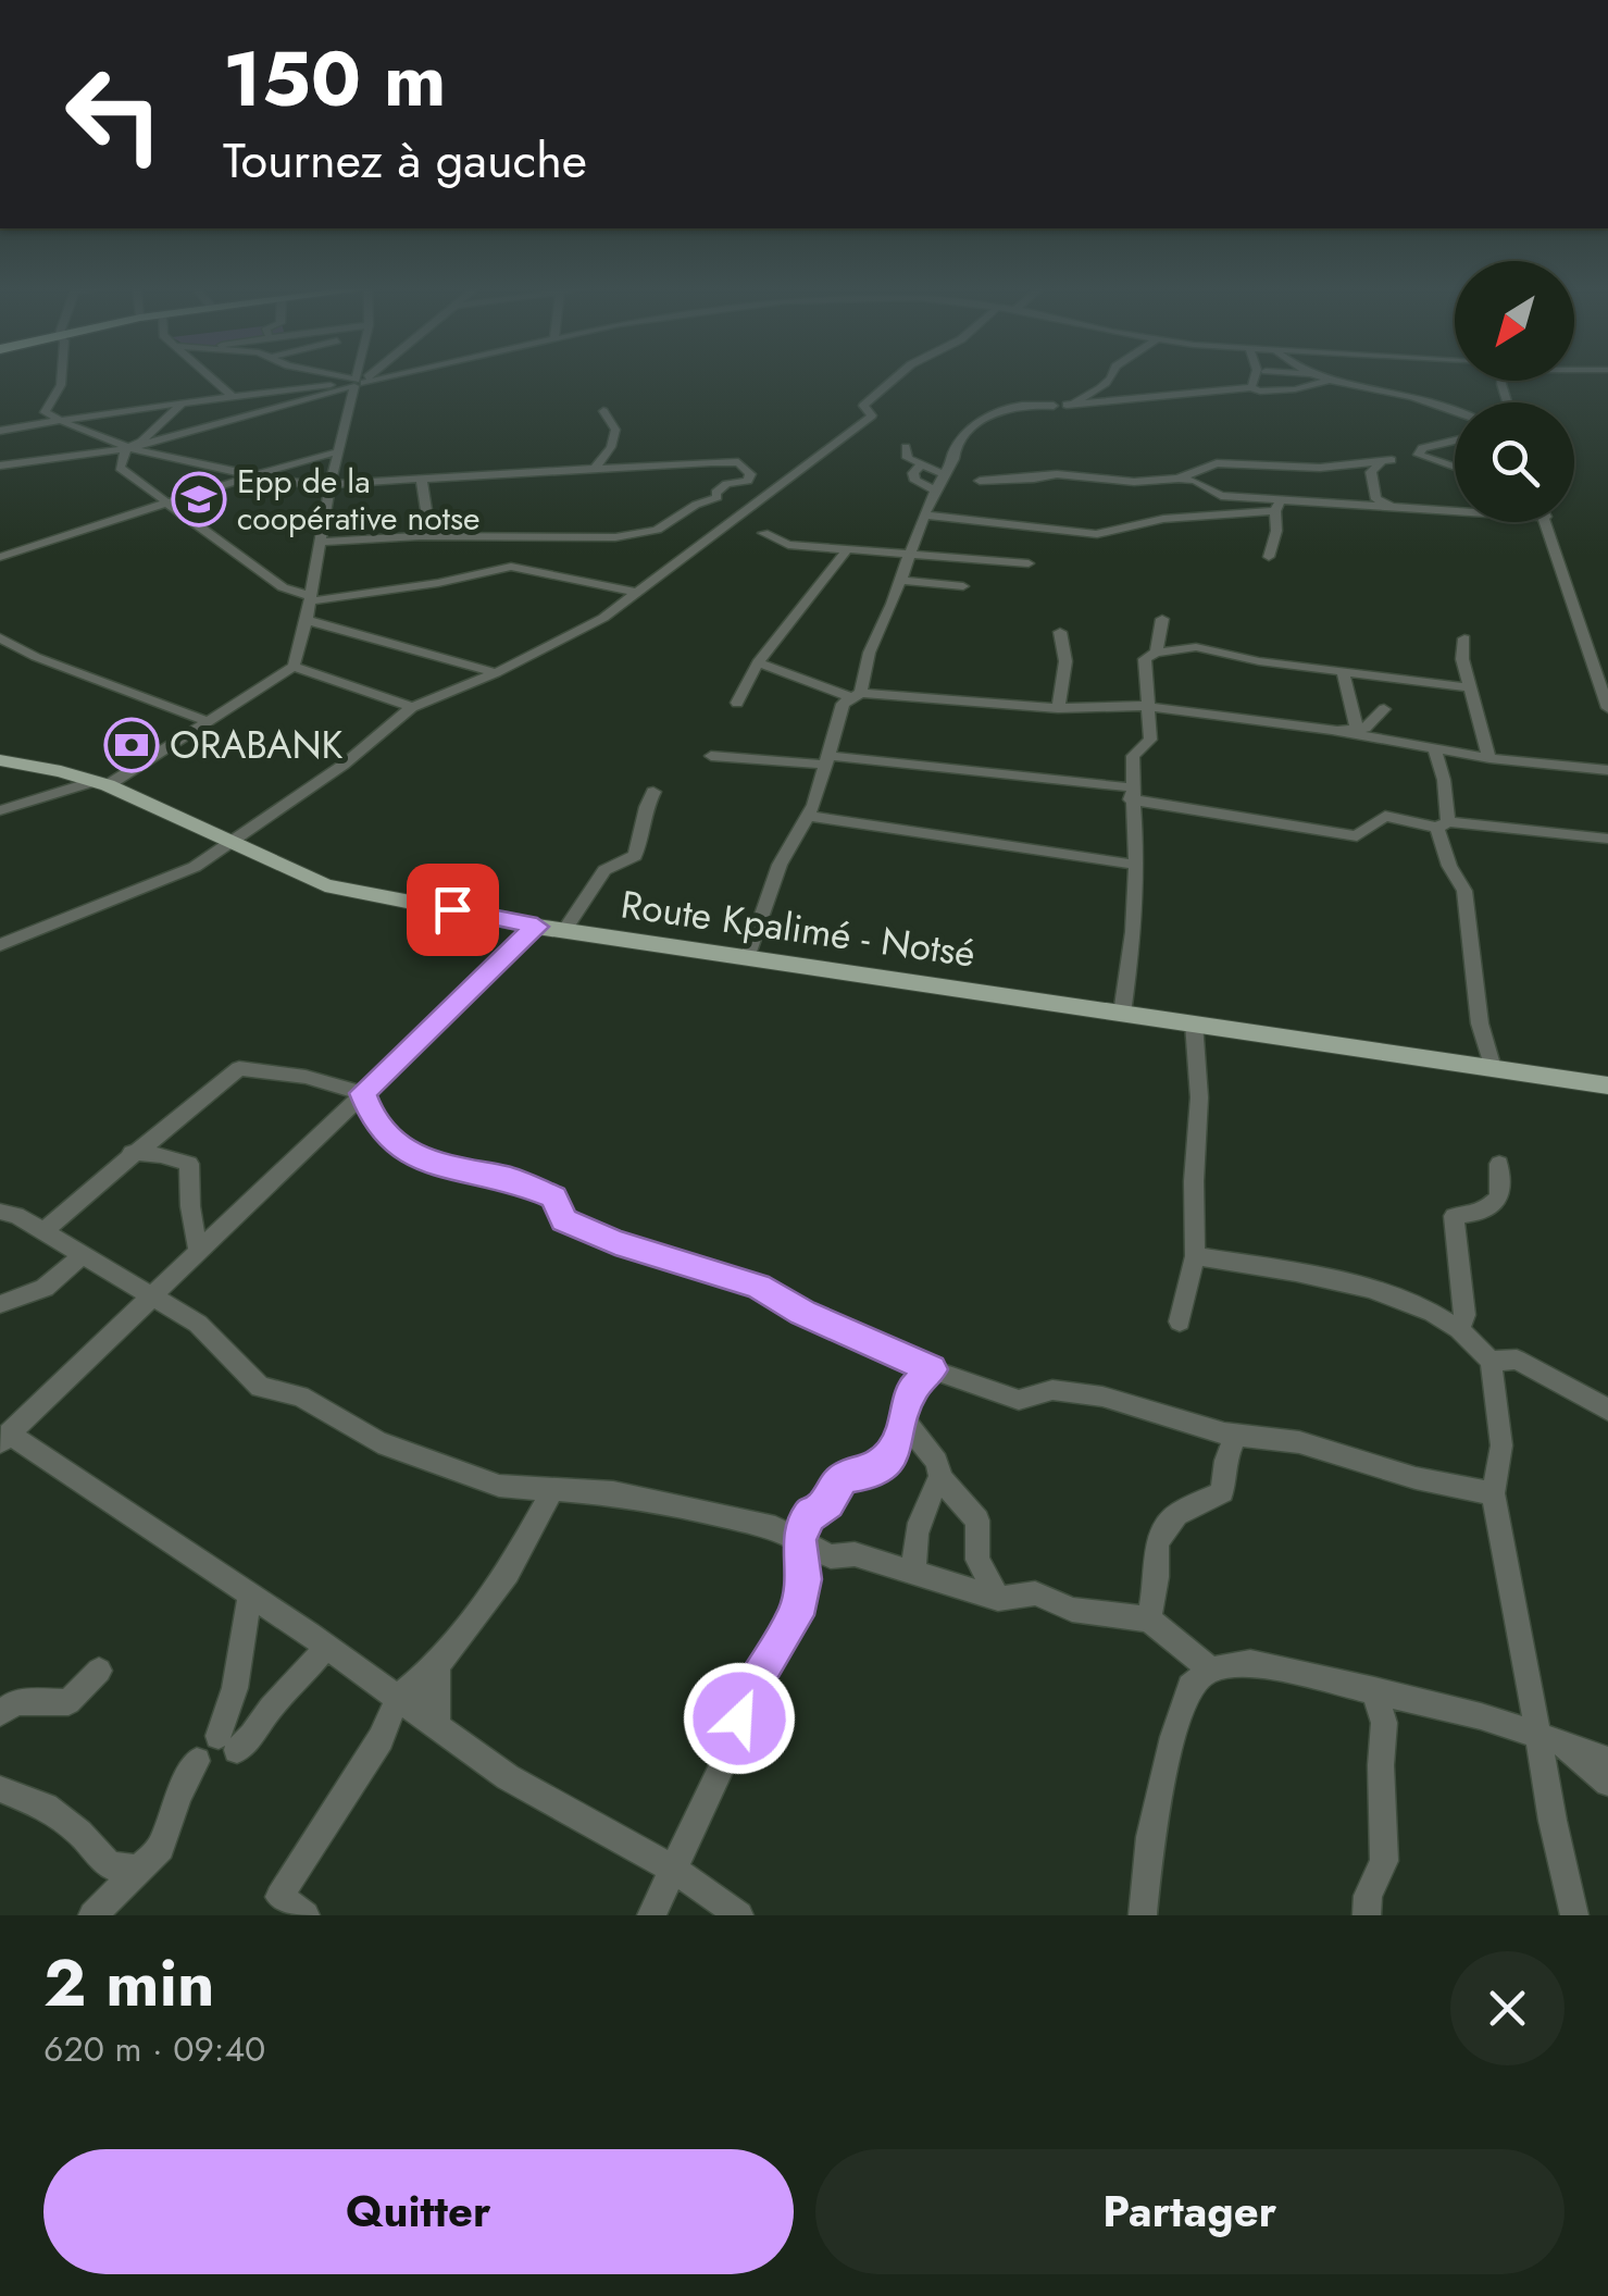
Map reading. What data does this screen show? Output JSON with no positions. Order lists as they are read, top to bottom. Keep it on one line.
{"streets":{"main road":["Route Kpalimé - Notsé"]},"places":{"school or university":["Epp de la coopérative notse"],"bank":["ORABANK"]},"north":"bottom left","page":{"turn":["150 m","Tournez à gauche"],"heading":["2 min","620 m · 09:40"],"buttons":["Quitter","Partager"]}}
